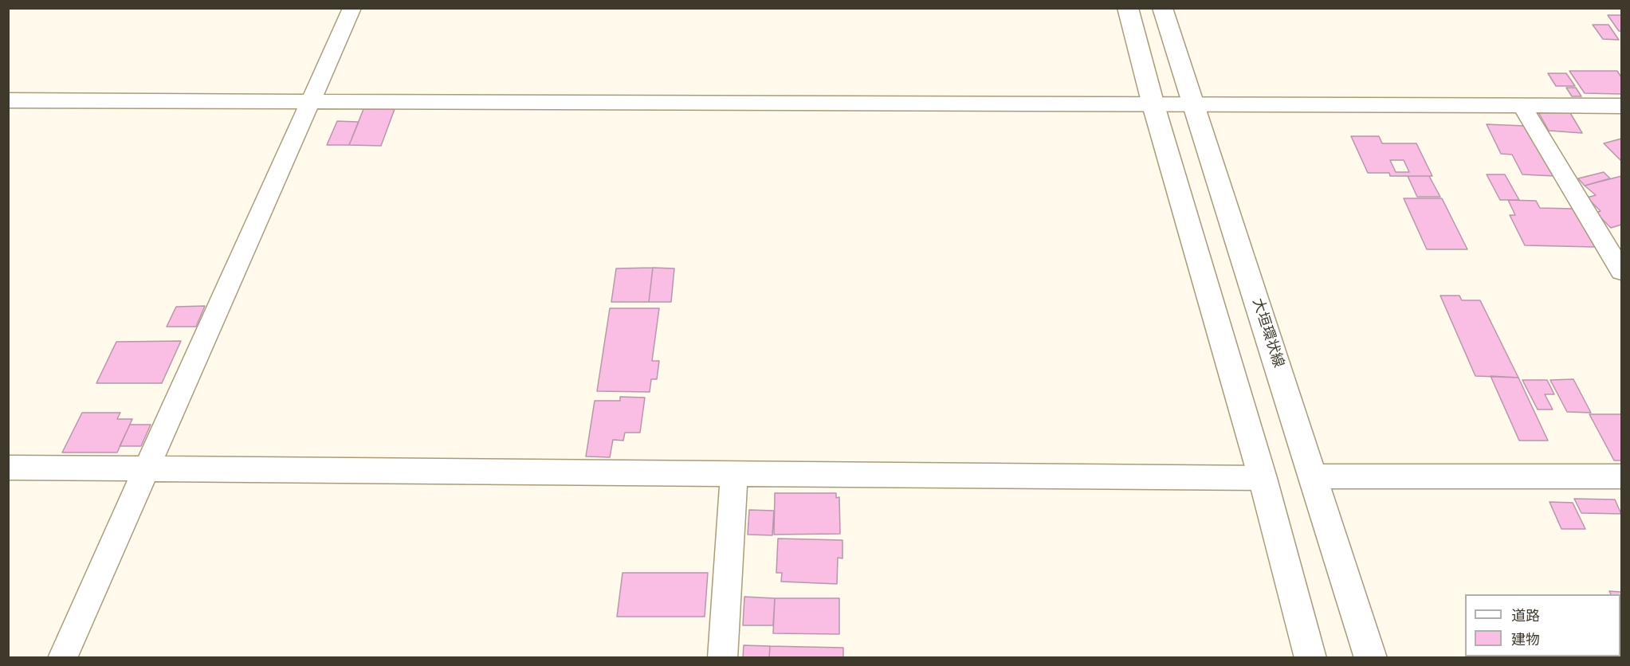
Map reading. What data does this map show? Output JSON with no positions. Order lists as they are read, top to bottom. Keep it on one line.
{"streets":{"main road":["大垣環状線"]},"legend":["道路","建物"]}
